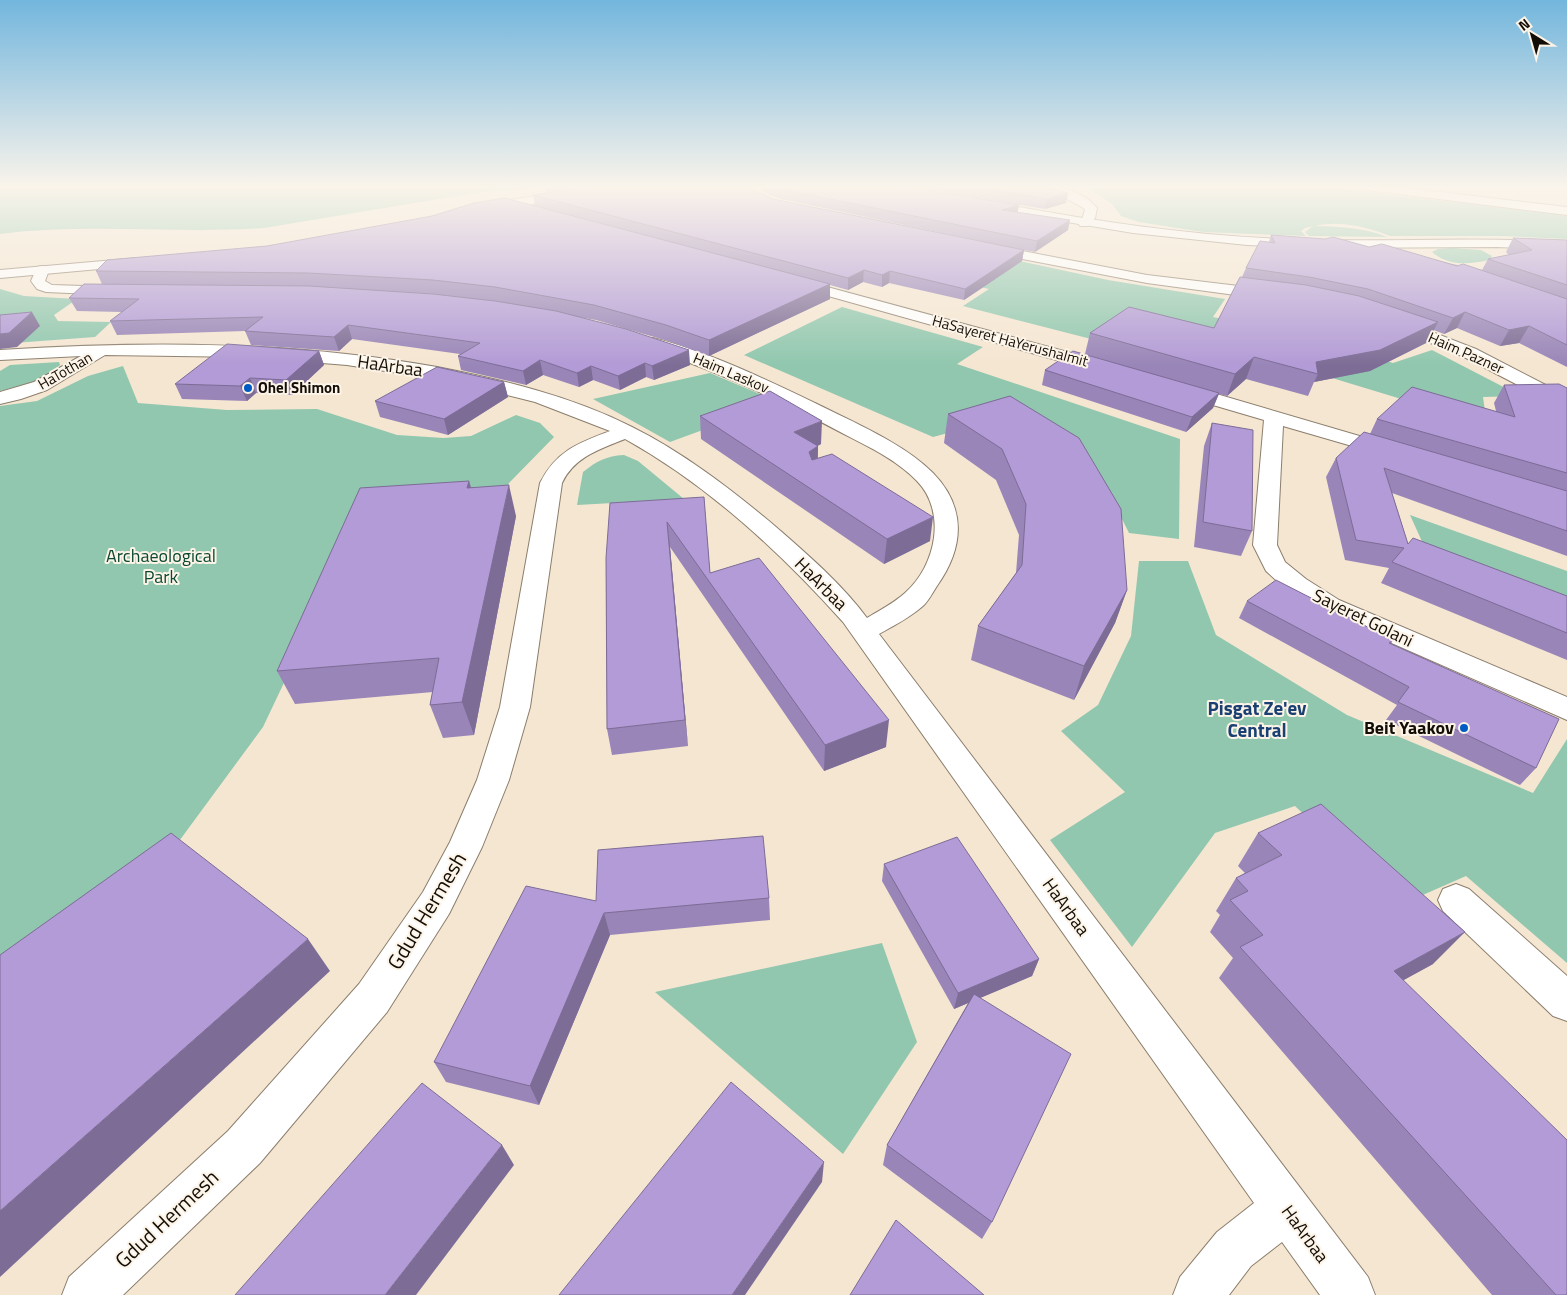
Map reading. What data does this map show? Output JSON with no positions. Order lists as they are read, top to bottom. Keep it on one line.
{"streets":{"street":["HaSayeret HaYerushalmit","Haim Pazner","HaArbaa","HaTothan","Haim Laskov","Sayeret Golani","Gdud Hermesh"]},"crossings":[["HaArbaa","HaTothan"],["HaArbaa","Haim Laskov"],["HaArbaa","Gdud Hermesh"]],"districts":["Pisgat Ze'ev Central"],"parks":["Archaeological Park"],"places":["Ohel Shimon","Beit Yaakov"],"north":"top left"}
